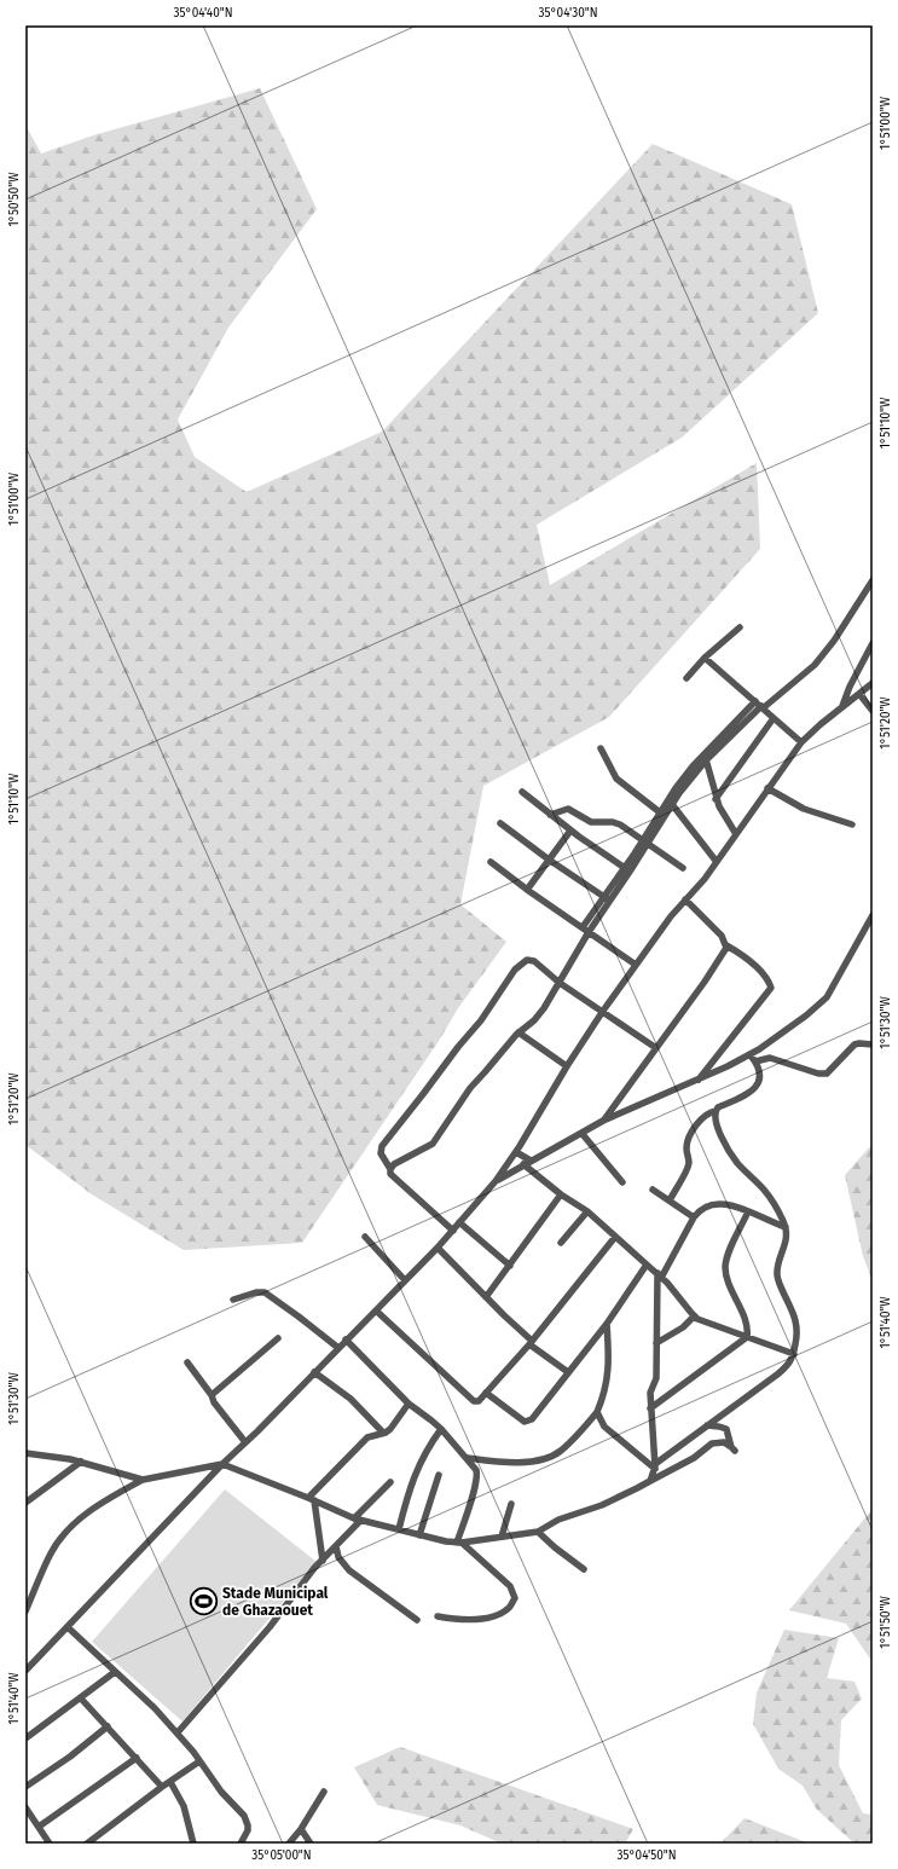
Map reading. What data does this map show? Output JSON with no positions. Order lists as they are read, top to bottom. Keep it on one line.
{"places":{"sports":["Stade Municipal de Ghazaouet"]},"coordinates":["35°04'40\"N","35°04'30\"N","1°51'00\"W","1°50'50\"W","1°51'10\"W","1°51'20\"W","1°51'30\"W","1°51'40\"W","1°51'50\"W","35°05'00\"N","35°04'50\"N"]}
